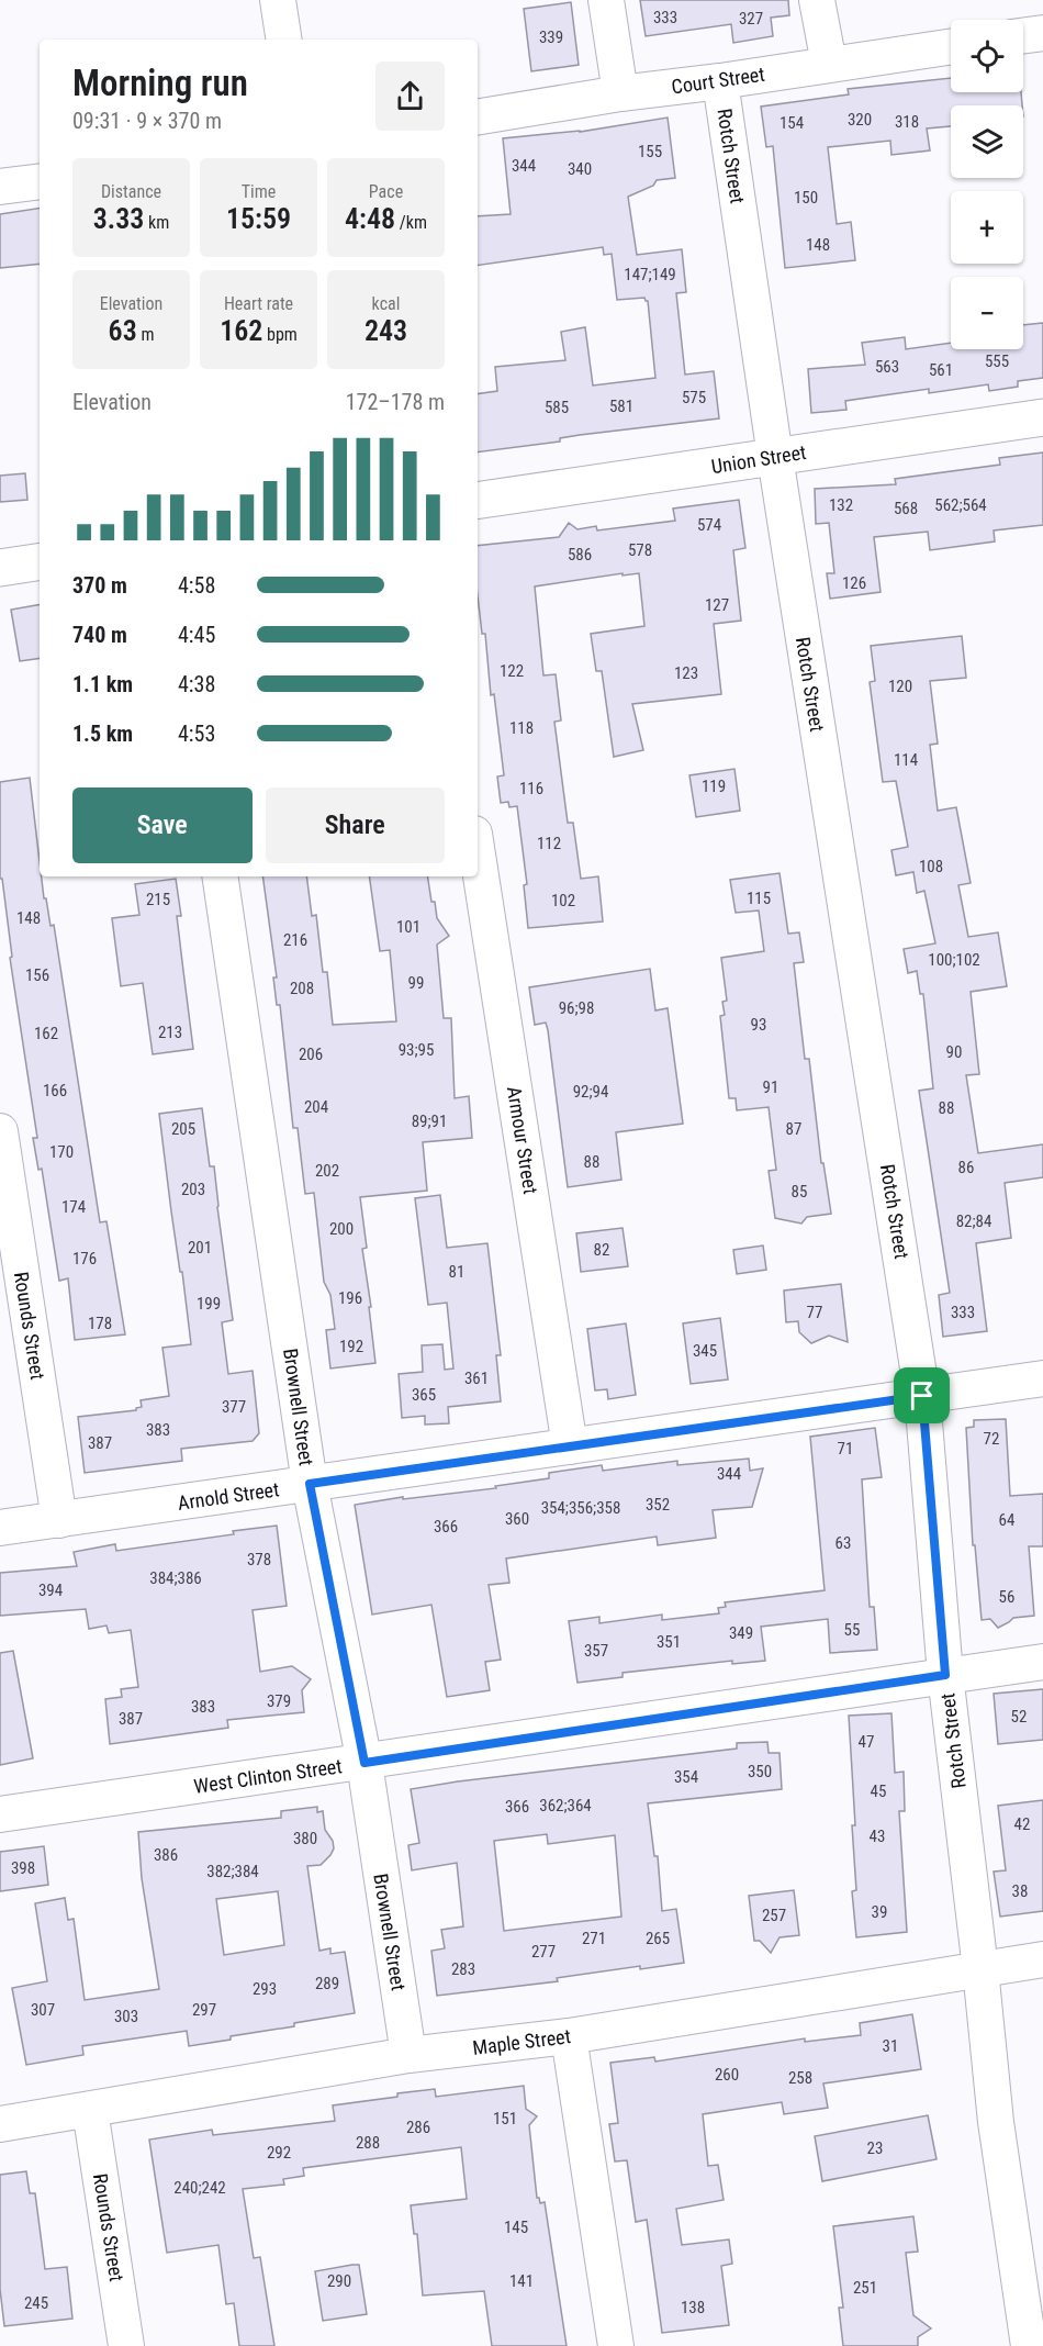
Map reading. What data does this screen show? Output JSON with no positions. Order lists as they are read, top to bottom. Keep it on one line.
{"streets":{"main road":["Union Street"],"street":["Court Street","Rotch Street","Armour Street","Rounds Street","Brownell Street","Arnold Street","West Clinton Street","Maple Street"]},"crossings":[["Court Street","Rotch Street"],["Rotch Street","Union Street"],["Rotch Street","Arnold Street"],["Rotch Street","West Clinton Street"],["Rotch Street","Maple Street"],["Armour Street","Arnold Street"],["Rounds Street","Arnold Street"],["Rounds Street","Maple Street"],["Brownell Street","Arnold Street"],["Brownell Street","West Clinton Street"],["Brownell Street","Maple Street"]],"house_numbers":["333","327","339","320","318","154","155","344","340","150","148","147;149","555","563","561","575","581","585","132","562;564","568","574","578","586","126","127","122","123","120","118","114","119","116","112","108","115","215","102","148","101","216","100;102","156","99","208","96;98","93","213","162","93;95","90","206","91","166","92;94","204","88","89;91","205","87","170","88","86","202","203","85","174","82;84","200","201","82","176","81","196","199","77","333","178","192","345","361","365","377","383","72","387","71","344","352","354;356;358","360","64","366","63","378","384;386","394","56","55","349","351","357","379","383","52","387","47","350","354","45","362;364","366","42","43","380","386","398","382;384","38","39","257","271","265","277","283","289","293","307","297","303","31","260","258","151","286","288","23","292","240;242","145","290","141","251","245","138"],"page":{"map_buttons":["+","−"],"heading":["Morning run","09:31 · 9 × 370 m"],"stats":[["Distance","3.33 km"],["Time","15:59"],["Pace","4:48 /km"],["Elevation","63 m"],["Heart rate","162 bpm"],["kcal","243"]],"chart":["Elevation","172–178 m"],"list":[{"name":"370 m","note":"4:58"},{"name":"740 m","note":"4:45"},{"name":"1.1 km","note":"4:38"},{"name":"1.5 km","note":"4:53"}],"buttons":["Save","Share"]}}
